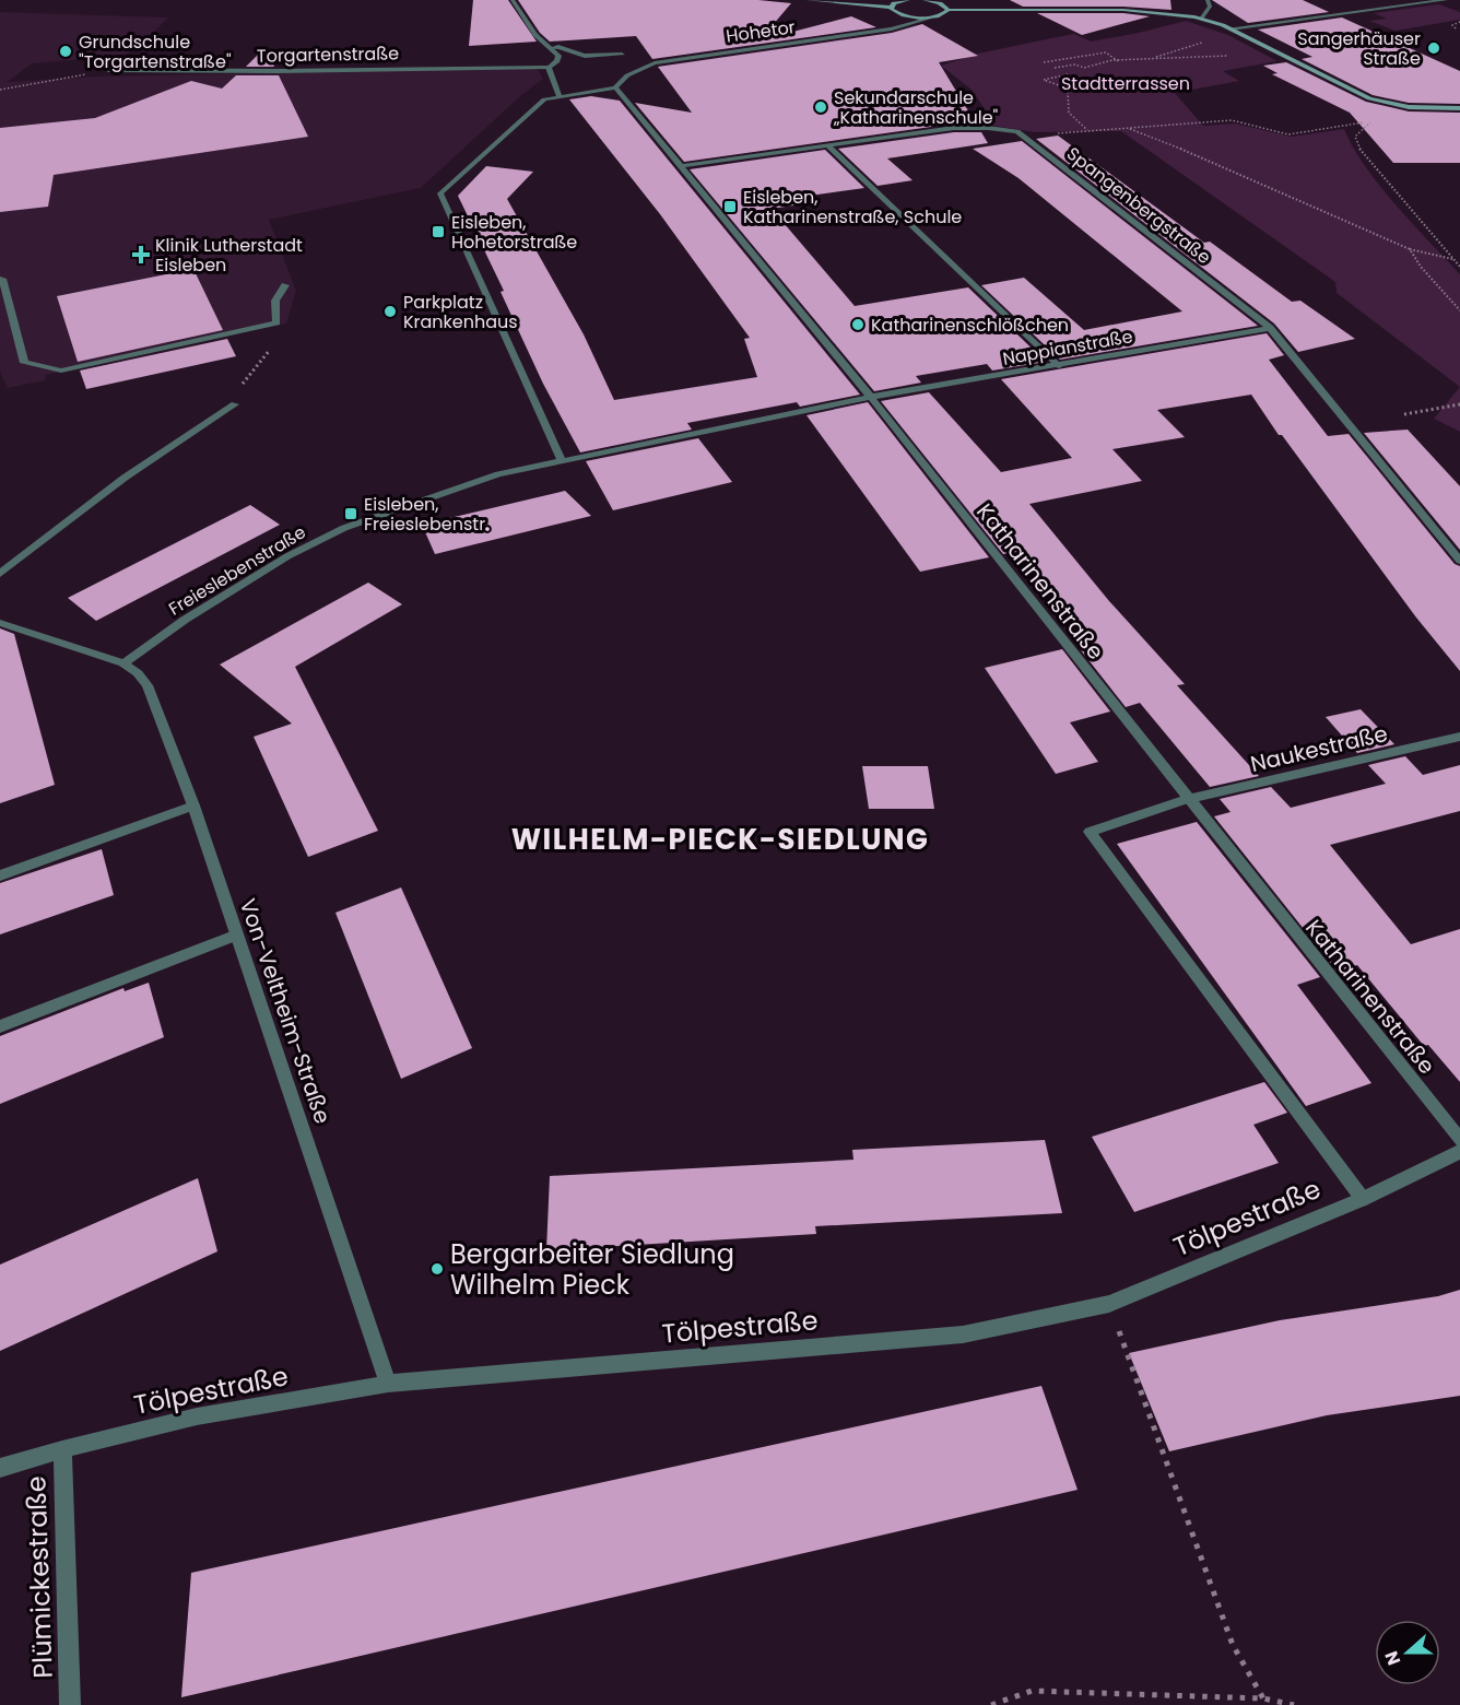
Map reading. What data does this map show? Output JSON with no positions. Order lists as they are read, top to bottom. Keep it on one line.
{"streets":{"street":["Hohetor","Torgartenstraße","Spangenbergstraße","Nappianstraße","Freieslebenstraße","Katharinenstraße","Naukestraße","Von-Veltheim-Straße","Tölpestraße","Plümickestraße"]},"crossings":[["Hohetor","Katharinenstraße"],["Spangenbergstraße","Nappianstraße"],["Spangenbergstraße","Katharinenstraße"],["Nappianstraße","Freieslebenstraße"],["Nappianstraße","Katharinenstraße"],["Freieslebenstraße","Von-Veltheim-Straße"],["Katharinenstraße","Naukestraße"],["Naukestraße","Tölpestraße"],["Von-Veltheim-Straße","Tölpestraße"],["Tölpestraße","Plümickestraße"]],"districts":["WILHELM-PIECK-SIEDLUNG"],"parks":["Stadtterrassen"],"places":{"other":["Sangerhäuser Straße","Grundschule \"Torgartenstraße\"","Sekundarschule „Katharinenschule\"","Parkplatz Krankenhaus","Katharinenschlößchen","Bergarbeiter Siedlung Wilhelm Pieck"],"transit":["Eisleben, Katharinenstraße, Schule","Eisleben, Hohetorstraße","Eisleben, Freieslebenstr."],"health":["Klinik Lutherstadt Eisleben"]},"north":"left"}
